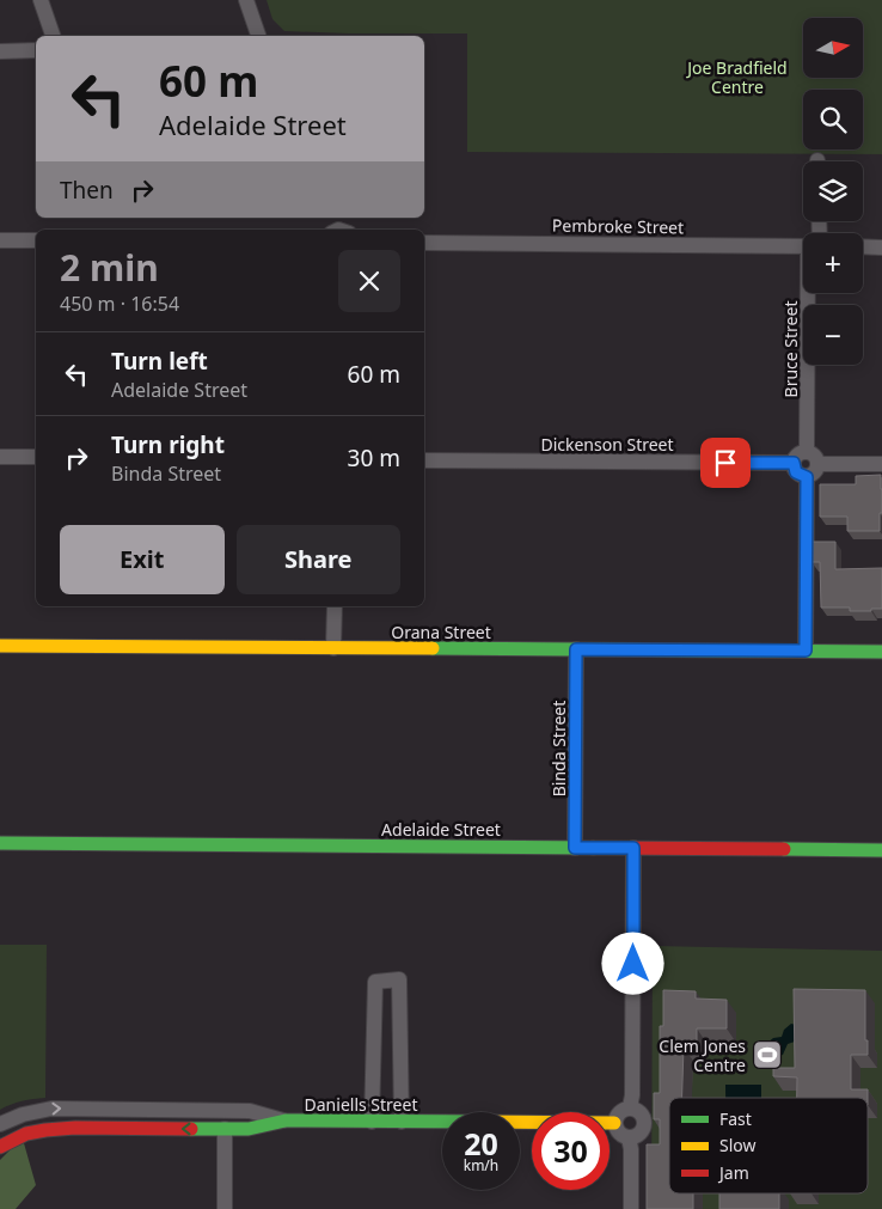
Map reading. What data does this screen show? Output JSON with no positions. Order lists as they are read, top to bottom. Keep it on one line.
{"streets":{"street":["Pembroke Street","Bruce Street","Dickenson Street","Orana Street","Binda Street","Adelaide Street","Daniells Street"]},"crossings":[["Bruce Street","Dickenson Street"],["Orana Street","Binda Street"],["Binda Street","Adelaide Street"]],"parks":["Joe Bradfield Centre"],"places":{"sports":["Clem Jones Centre"]},"legend":["Fast","Slow","Jam"],"north":"right","page":{"map_buttons":["+","−"],"turn":["60 m","Adelaide Street"],"then":"Then","heading":["2 min","450 m · 16:54"],"list":[{"name":"Turn left","note":"Adelaide Street","value":"60 m"},{"name":"Turn right","note":"Binda Street","value":"30 m"}],"buttons":["Exit","Share"],"speed":"20 km/h","limit":"30"}}
